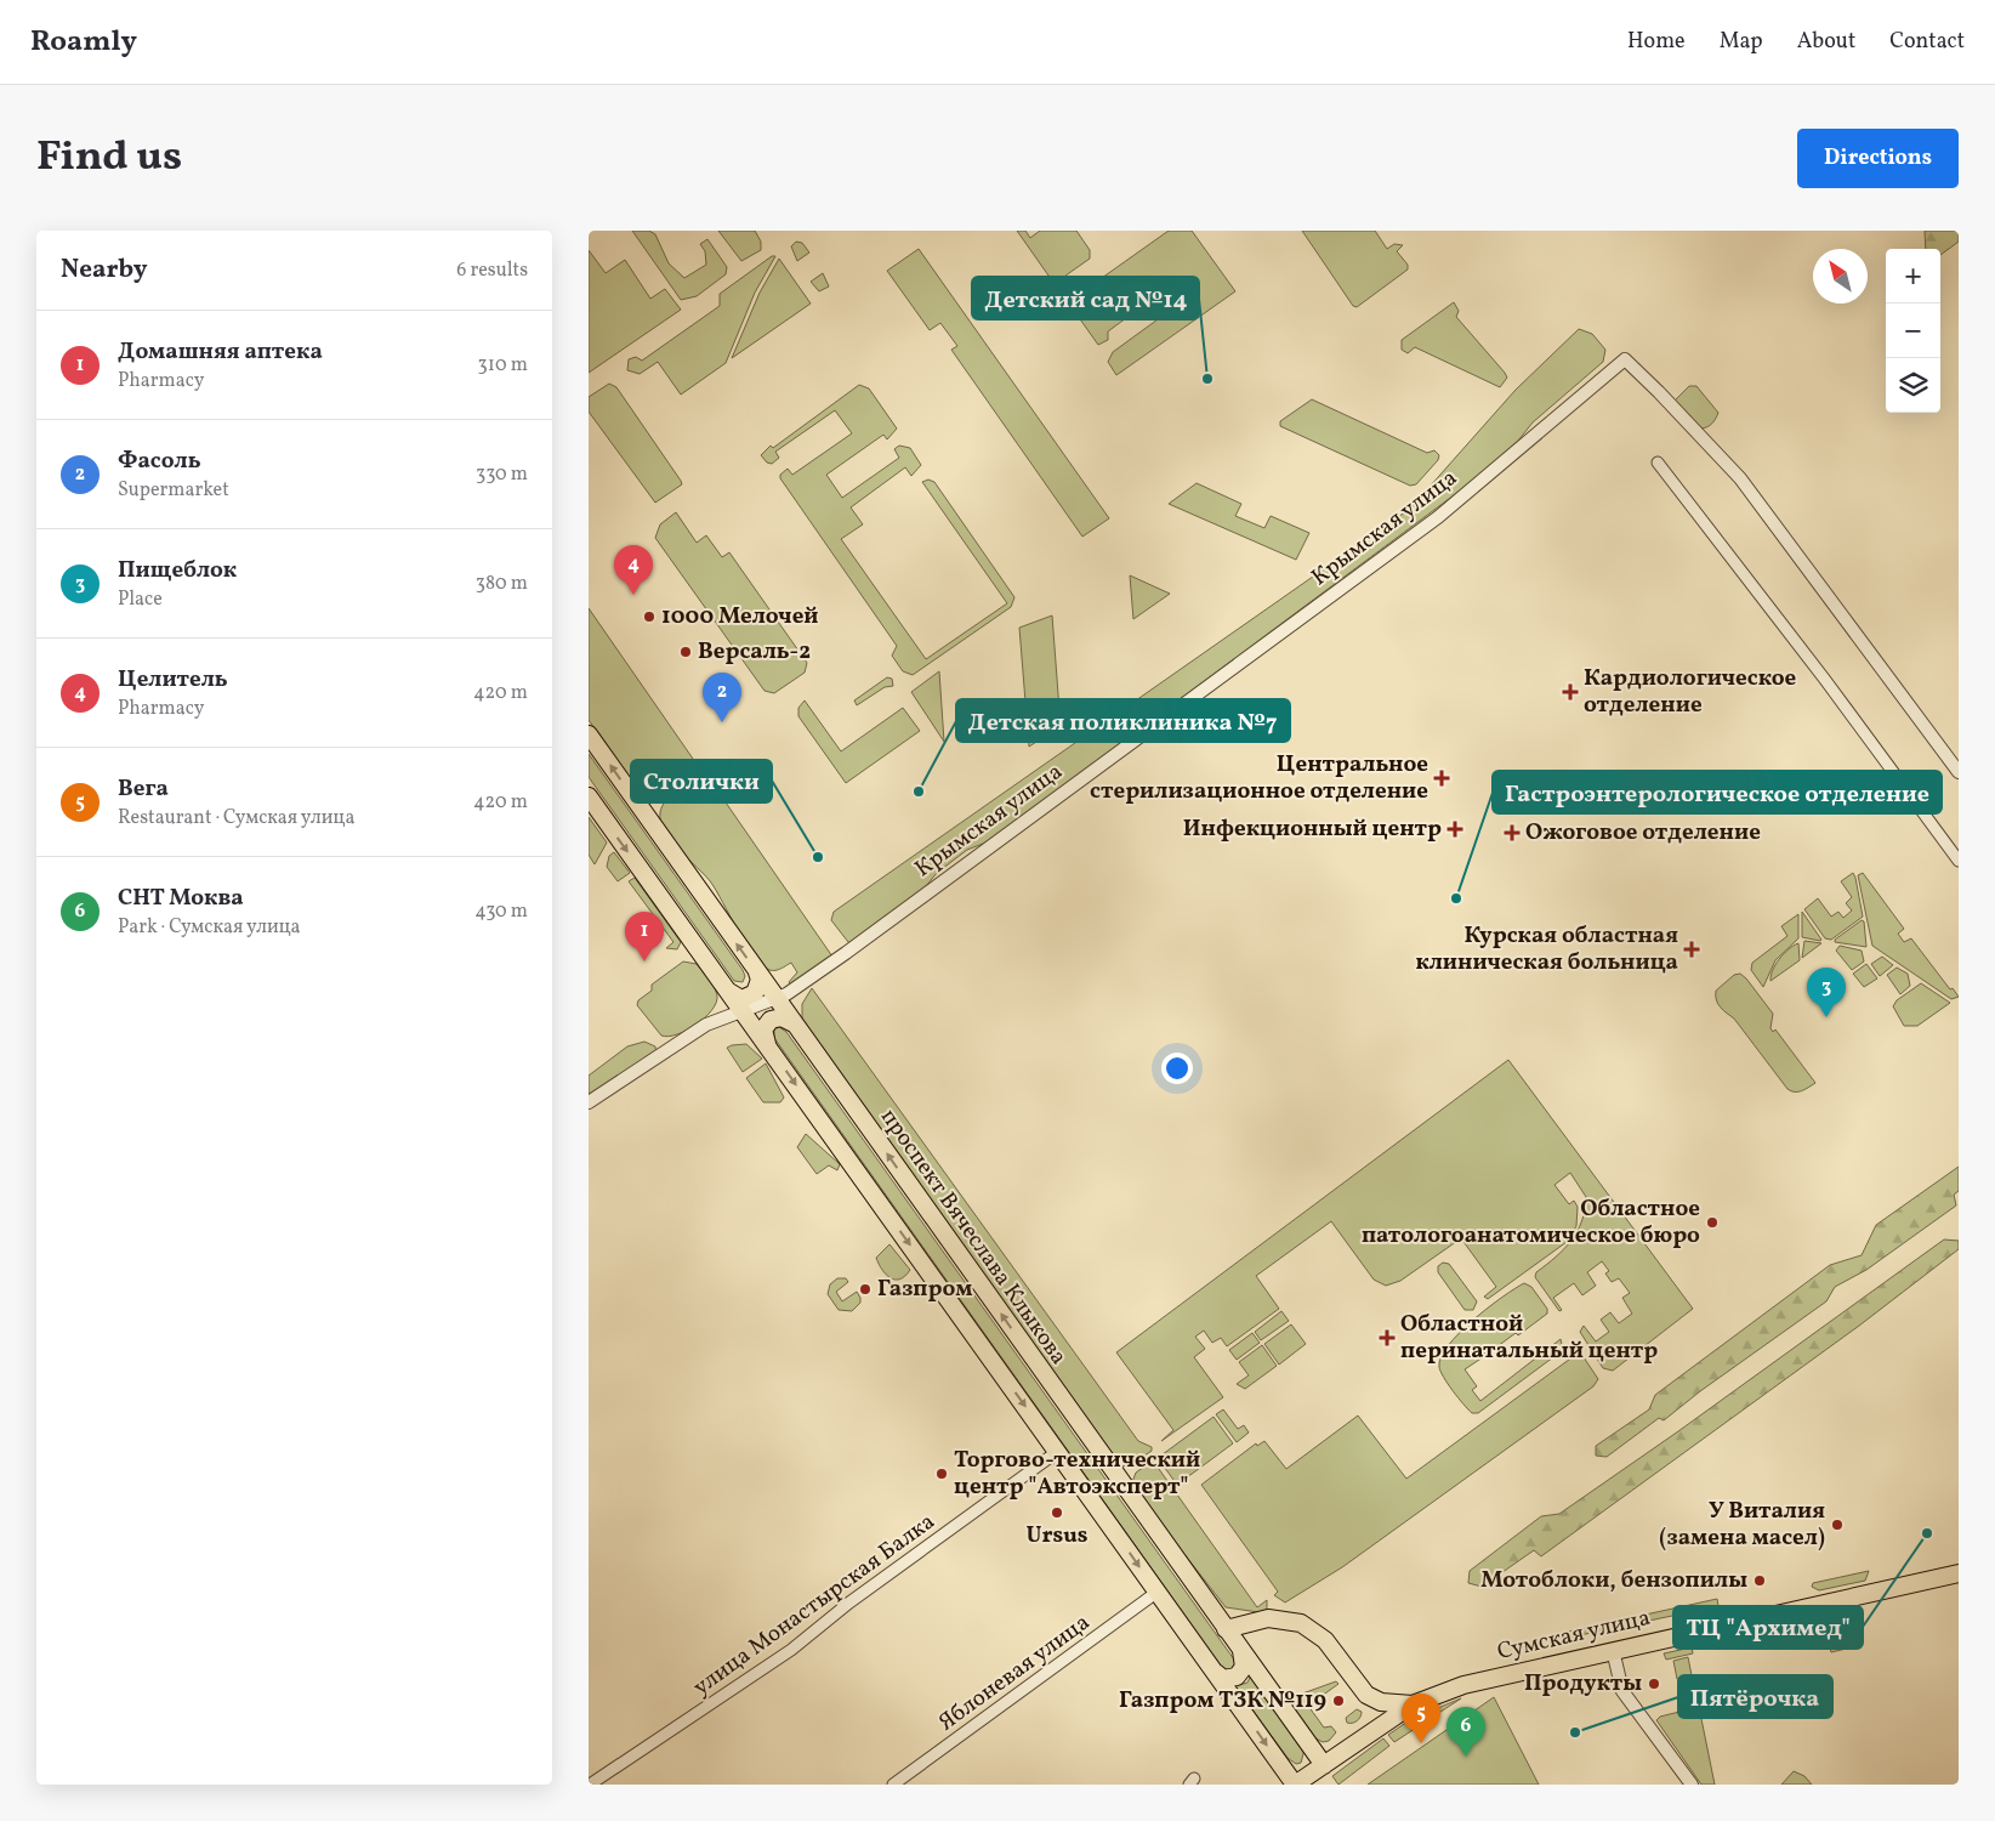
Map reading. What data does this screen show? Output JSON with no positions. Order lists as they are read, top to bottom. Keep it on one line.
{"streets":{"main road":["проспект Вячеслава Клыкова","Сумская улица"],"street":["Крымская улица","улица Монастырская Балка","Яблоневая улица"]},"crossings":[["Крымская улица","проспект Вячеслава Клыкова"],["проспект Вячеслава Клыкова","Сумская улица"]],"places":{"other":["Детский сад №14","1000 Мелочей","Версаль-2","Детская поликлиника №7","Столички","Гастроэнтерологическое отделение","Областное патологоанатомическое бюро","Газпром","Торгово-технический центр \"Автоэксперт\"","Ursus","У Виталия (замена масел)","ТЦ \"Архимед\"","Мотоблоки, бензопилы","Продукты","Газпром ТЗК №119","Пятёрочка"],"health":["Кардиологическое отделение","Центральное стерилизационное отделение","Инфекционный центр","Ожоговое отделение","Курская областная клиническая больница","Областной перинатальный центр"]},"north":"top left","page":{"header":"Roamly","nav":["Home","Map","About","Contact"],"title":"Find us","buttons":"Directions","heading":["Nearby","6 results"],"map_buttons":["+","−"],"list":[{"mark":"1","name":"Домашняя аптека","note":"Pharmacy","value":"310 m"},{"mark":"2","name":"Фасоль","note":"Supermarket","value":"330 m"},{"mark":"3","name":"Пищеблок","note":"Place","value":"380 m"},{"mark":"4","name":"Целитель","note":"Pharmacy","value":"420 m"},{"mark":"5","name":"Вега","note":"Restaurant · Сумская улица","value":"420 m"},{"mark":"6","name":"СНТ Моква","note":"Park · Сумская улица","value":"430 m"}],"pins":["4","2","1","3","5","6"]}}
